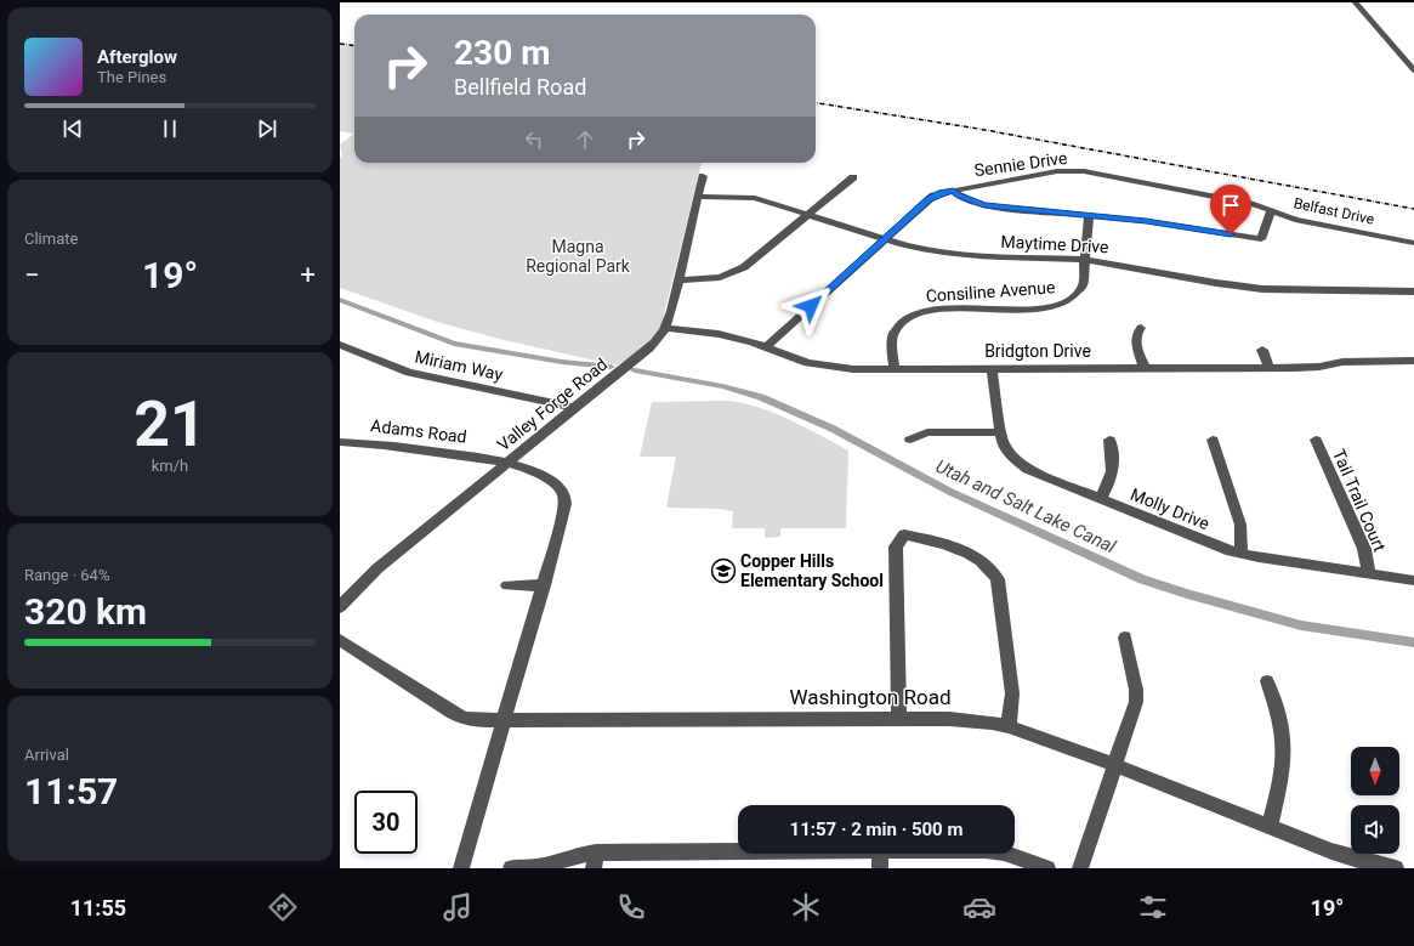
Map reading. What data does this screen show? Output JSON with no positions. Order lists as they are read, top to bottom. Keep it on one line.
{"streets":{"street":["Sennie Drive","Belfast Drive","Maytime Drive","Consiline Avenue","Bridgton Drive","Miriam Way","Valley Forge Road","Adams Road","Tail Trail Court","Molly Drive","Washington Road"]},"crossings":[["Sennie Drive","Belfast Drive"],["Sennie Drive","Maytime Drive"],["Sennie Drive","Bridgton Drive"],["Maytime Drive","Consiline Avenue"],["Maytime Drive","Valley Forge Road"],["Consiline Avenue","Bridgton Drive"],["Bridgton Drive","Valley Forge Road"],["Bridgton Drive","Molly Drive"],["Miriam Way","Valley Forge Road"],["Valley Forge Road","Adams Road"],["Adams Road","Washington Road"],["Tail Trail Court","Molly Drive"]],"water":["Utah and Salt Lake Canal"],"parks":["Magna Regional Park"],"places":{"school or university":["Copper Hills Elementary School"]},"north":"bottom","page":{"turn":["230 m","Bellfield Road"],"song":["Afterglow","The Pines"],"tile":["Climate",["21","km/h"],["Range · 64%","320 km"],["Arrival","11:57"]],"heat":["−","19°","+"],"limit":"30","trip":"11:57 · 2 min · 500 m","tabs":["11:55","19°"]}}
